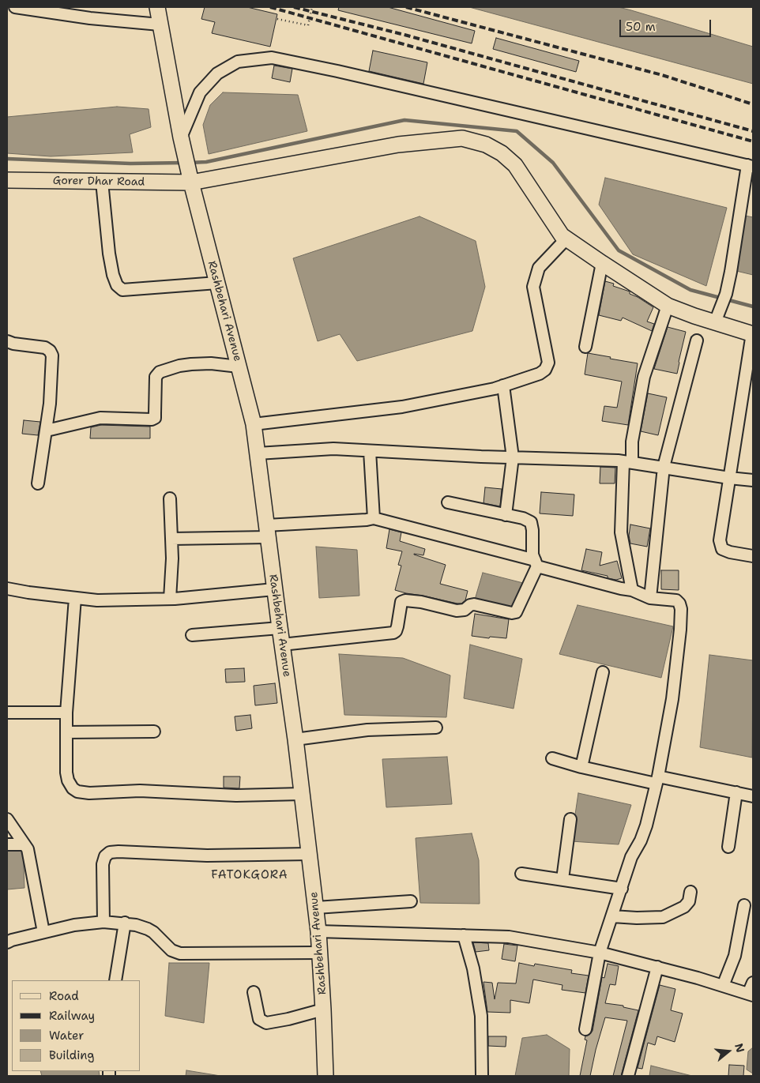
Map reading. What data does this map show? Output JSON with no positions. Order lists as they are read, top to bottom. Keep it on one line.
{"streets":{"main road":["Gorer Dhar Road","Rashbehari Avenue"]},"crossings":[["Gorer Dhar Road","Rashbehari Avenue"]],"districts":["FATOKGORA"],"legend":["Road","Railway","Water","Building"],"scale_bar":"50 m","north":"right"}
